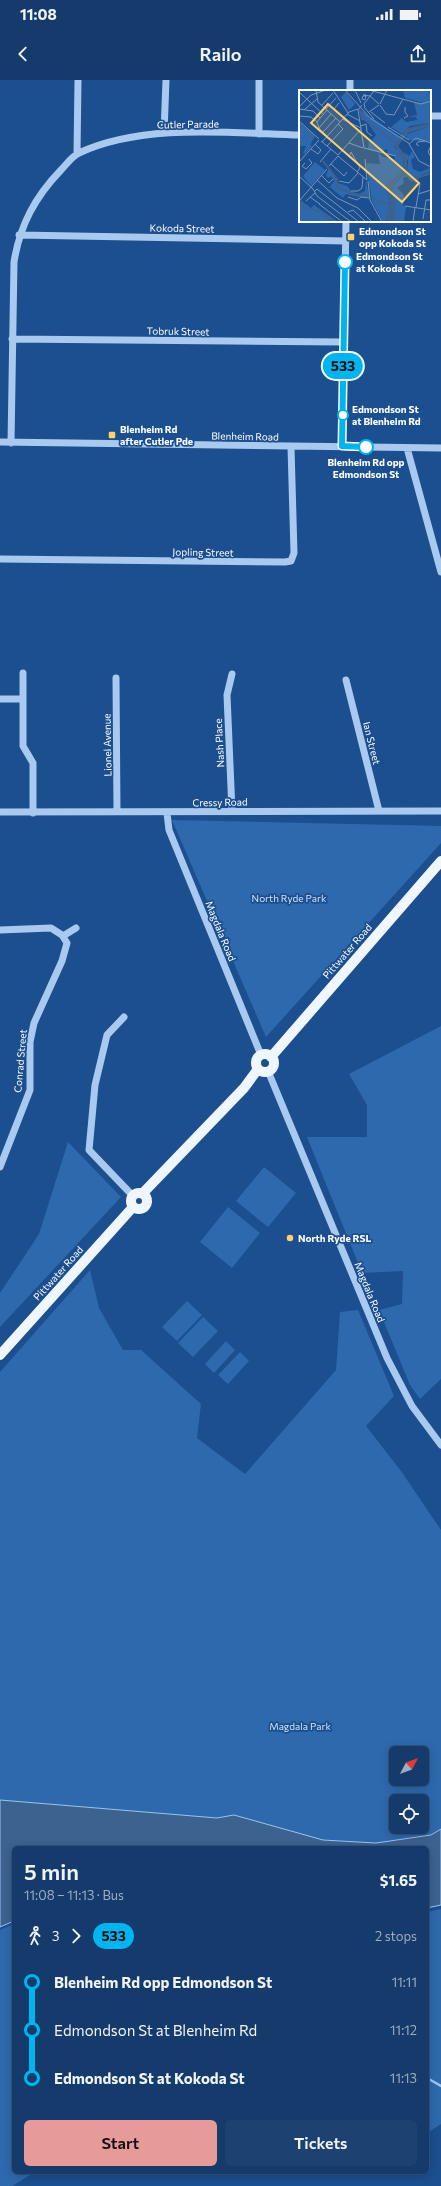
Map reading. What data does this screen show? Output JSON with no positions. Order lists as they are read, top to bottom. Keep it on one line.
{"streets":{"main road":["Pittwater Road"],"street":["Cutler Parade","Kokoda Street","Tobruk Street","Blenheim Road","Jopling Street","Nash Place","Ian Street","Lionel Avenue","Cressy Road","Magdala Road","Conrad Street"]},"crossings":[["Cutler Parade","Kokoda Street"],["Cutler Parade","Tobruk Street"],["Cutler Parade","Blenheim Road"],["Blenheim Road","Jopling Street"],["Nash Place","Cressy Road"],["Ian Street","Cressy Road"],["Lionel Avenue","Cressy Road"],["Cressy Road","Magdala Road"],["Magdala Road","Pittwater Road"]],"parks":["North Ryde Park","Magdala Park"],"places":{"transit":["Edmondson St opp Kokoda St","Blenheim Rd after Cutler Pde"],"other":["Edmondson St at Kokoda St","Edmondson St at Blenheim Rd","Blenheim Rd opp Edmondson St","North Ryde RSL"]},"lines":["bus line 533"],"north":"top right","page":{"status":"11:08","header":"Railo","on_map":"533","heading":["5 min","11:08 – 11:13 · Bus","$1.65"],"legs":["3","533","2 stops"],"list":[{"name":"Blenheim Rd opp Edmondson St","value":"11:11"},{"name":"Edmondson St at Blenheim Rd","value":"11:12"},{"name":"Edmondson St at Kokoda St","value":"11:13"}],"buttons":["Start","Tickets"]}}
